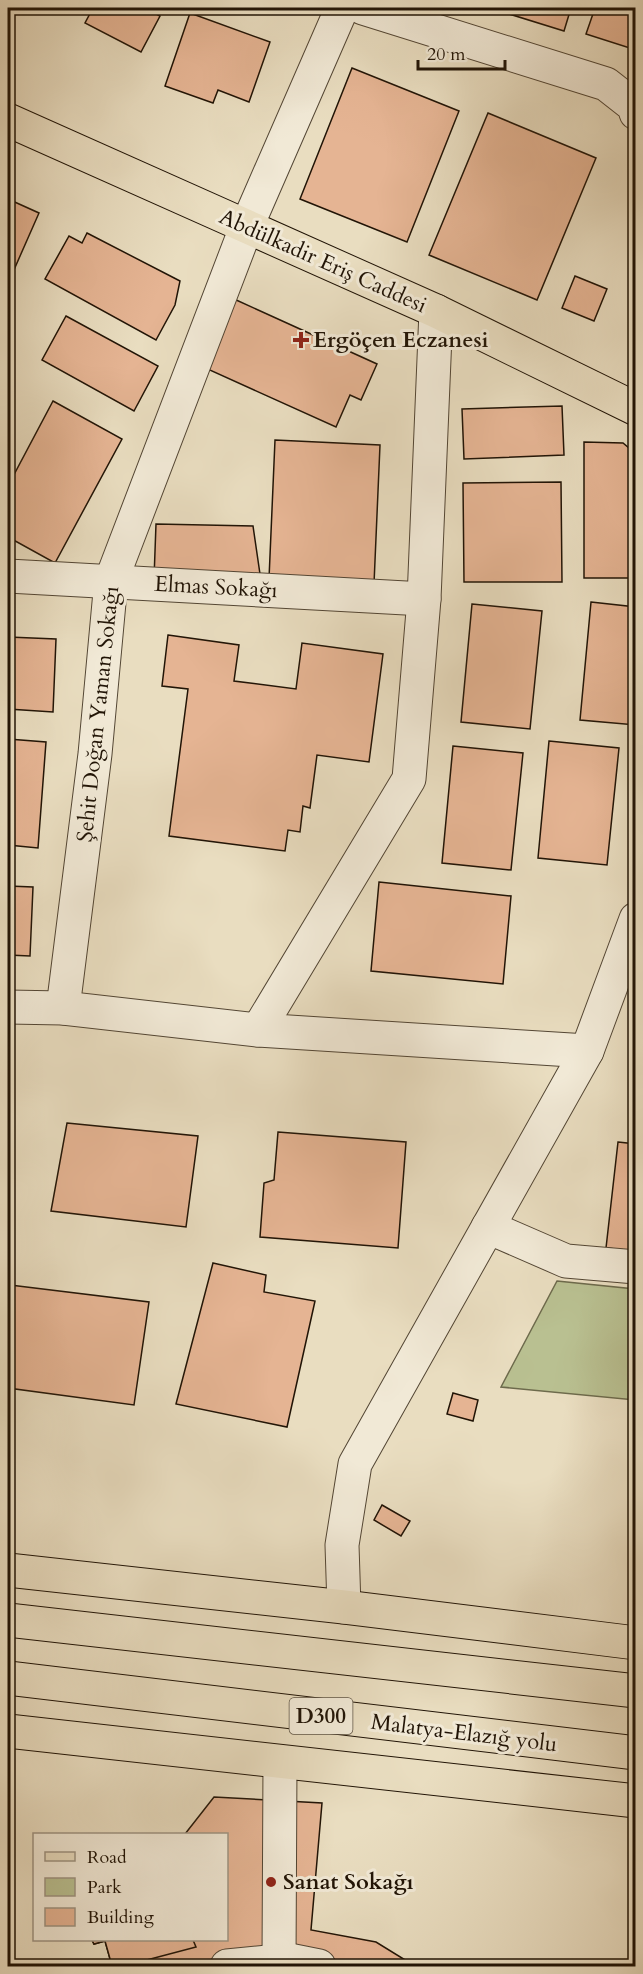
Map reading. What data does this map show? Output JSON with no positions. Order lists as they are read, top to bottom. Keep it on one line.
{"streets":{"main road":["Abdülkadir Eriş Caddesi","D300","Malatya-Elazığ yolu"],"street":["Elmas Sokağı","Şehit Doğan Yaman Sokağı"]},"crossings":[["Abdülkadir Eriş Caddesi","Şehit Doğan Yaman Sokağı"],["Elmas Sokağı","Şehit Doğan Yaman Sokağı"]],"places":{"health":["Ergöçen Eczanesi"],"other":["Sanat Sokağı"]},"legend":["Road","Park","Building"],"scale_bar":"20 m"}
